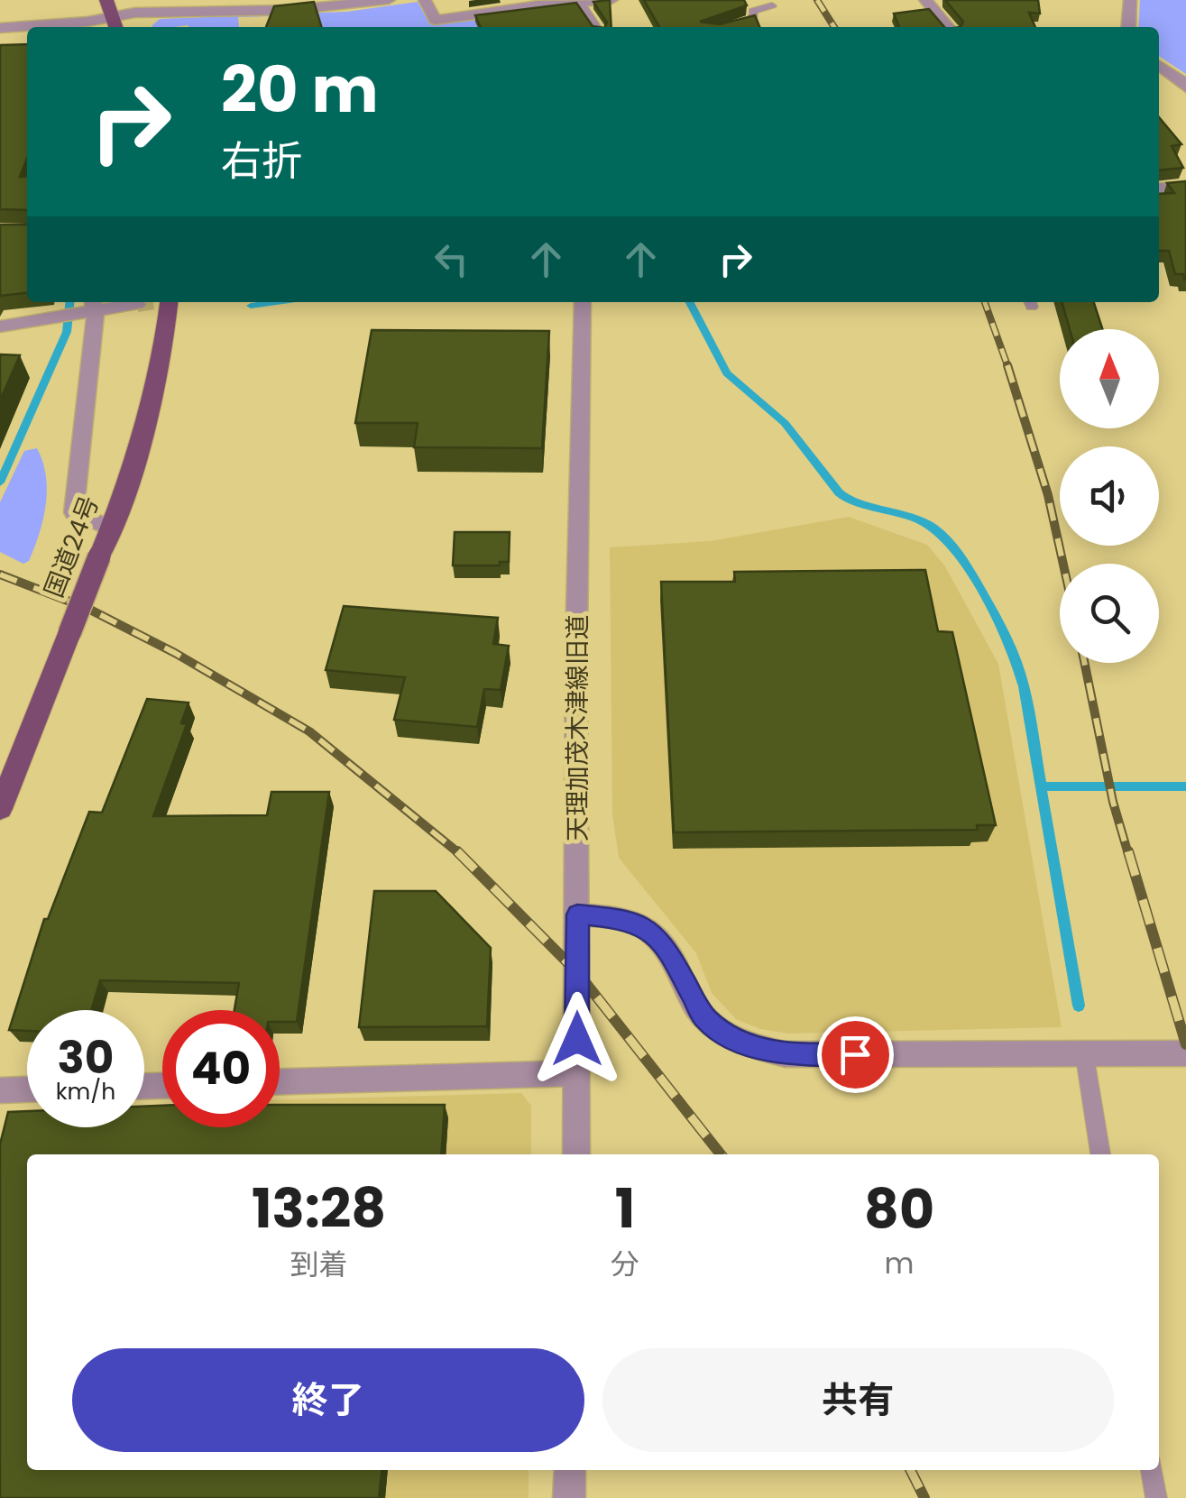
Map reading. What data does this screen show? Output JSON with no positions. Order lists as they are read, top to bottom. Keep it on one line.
{"streets":{"highway":["国道24号"],"street":["天理加茂木津線旧道"]},"north":"top","page":{"turn":["20 m","右折"],"speed":"30 km/h","limit":"40","eta":["13:28","到着","1","分","80","m"],"buttons":["終了","共有"]}}
